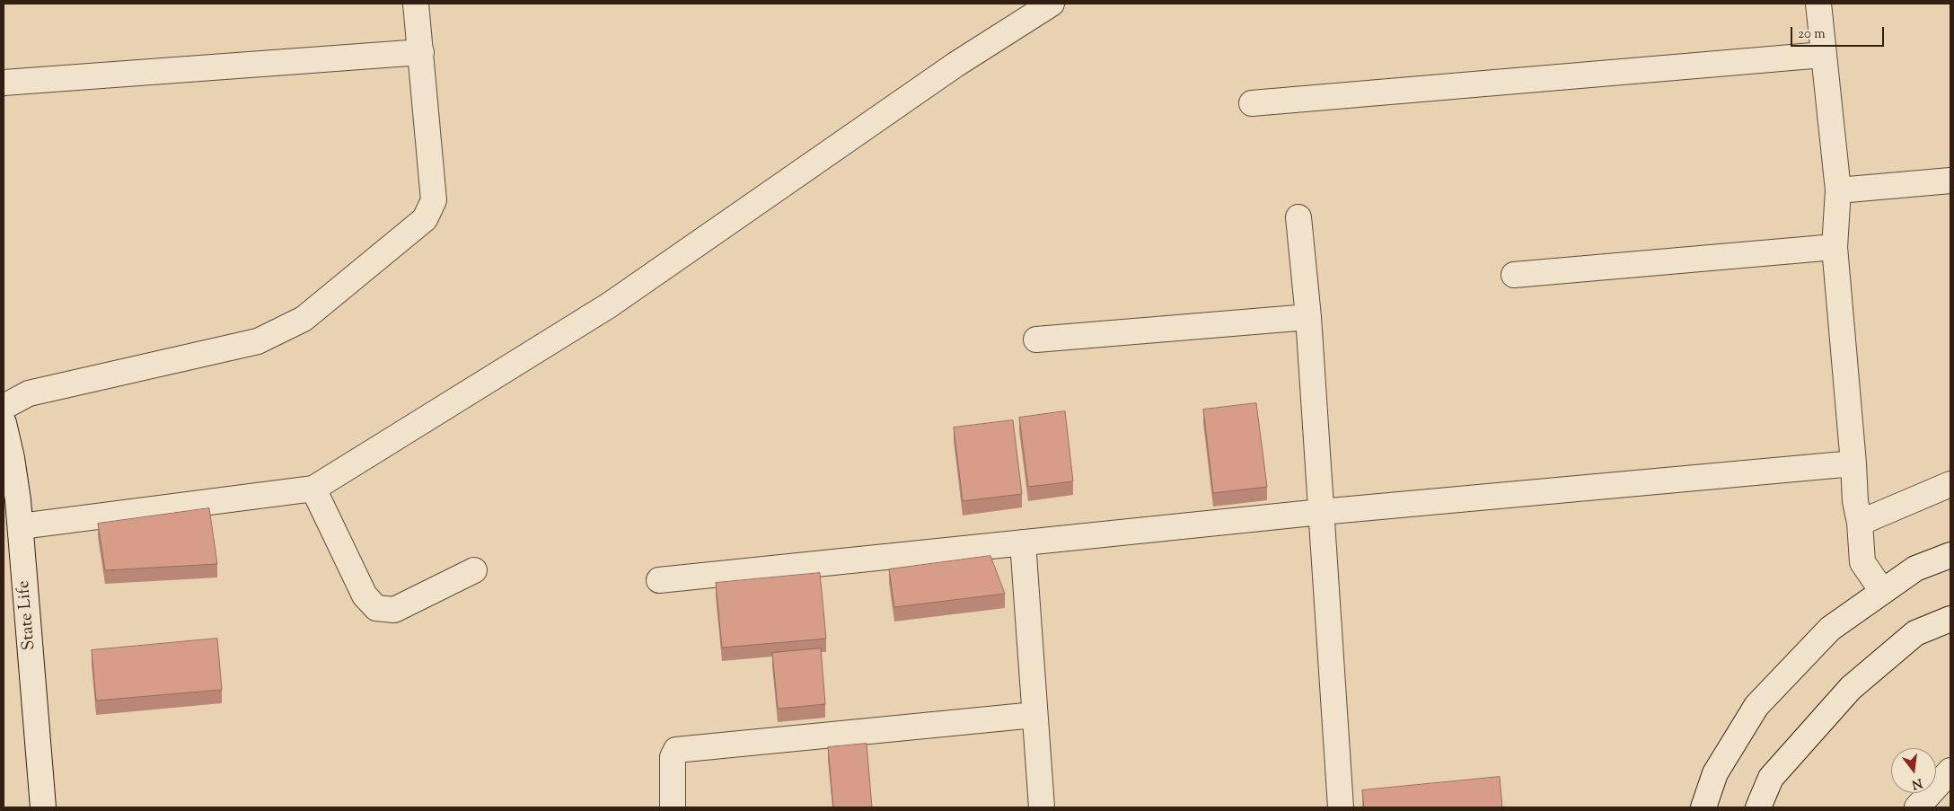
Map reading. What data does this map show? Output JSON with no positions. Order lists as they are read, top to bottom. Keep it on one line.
{"streets":{"street":["State Life"]},"scale_bar":"20 m","north":"bottom"}
